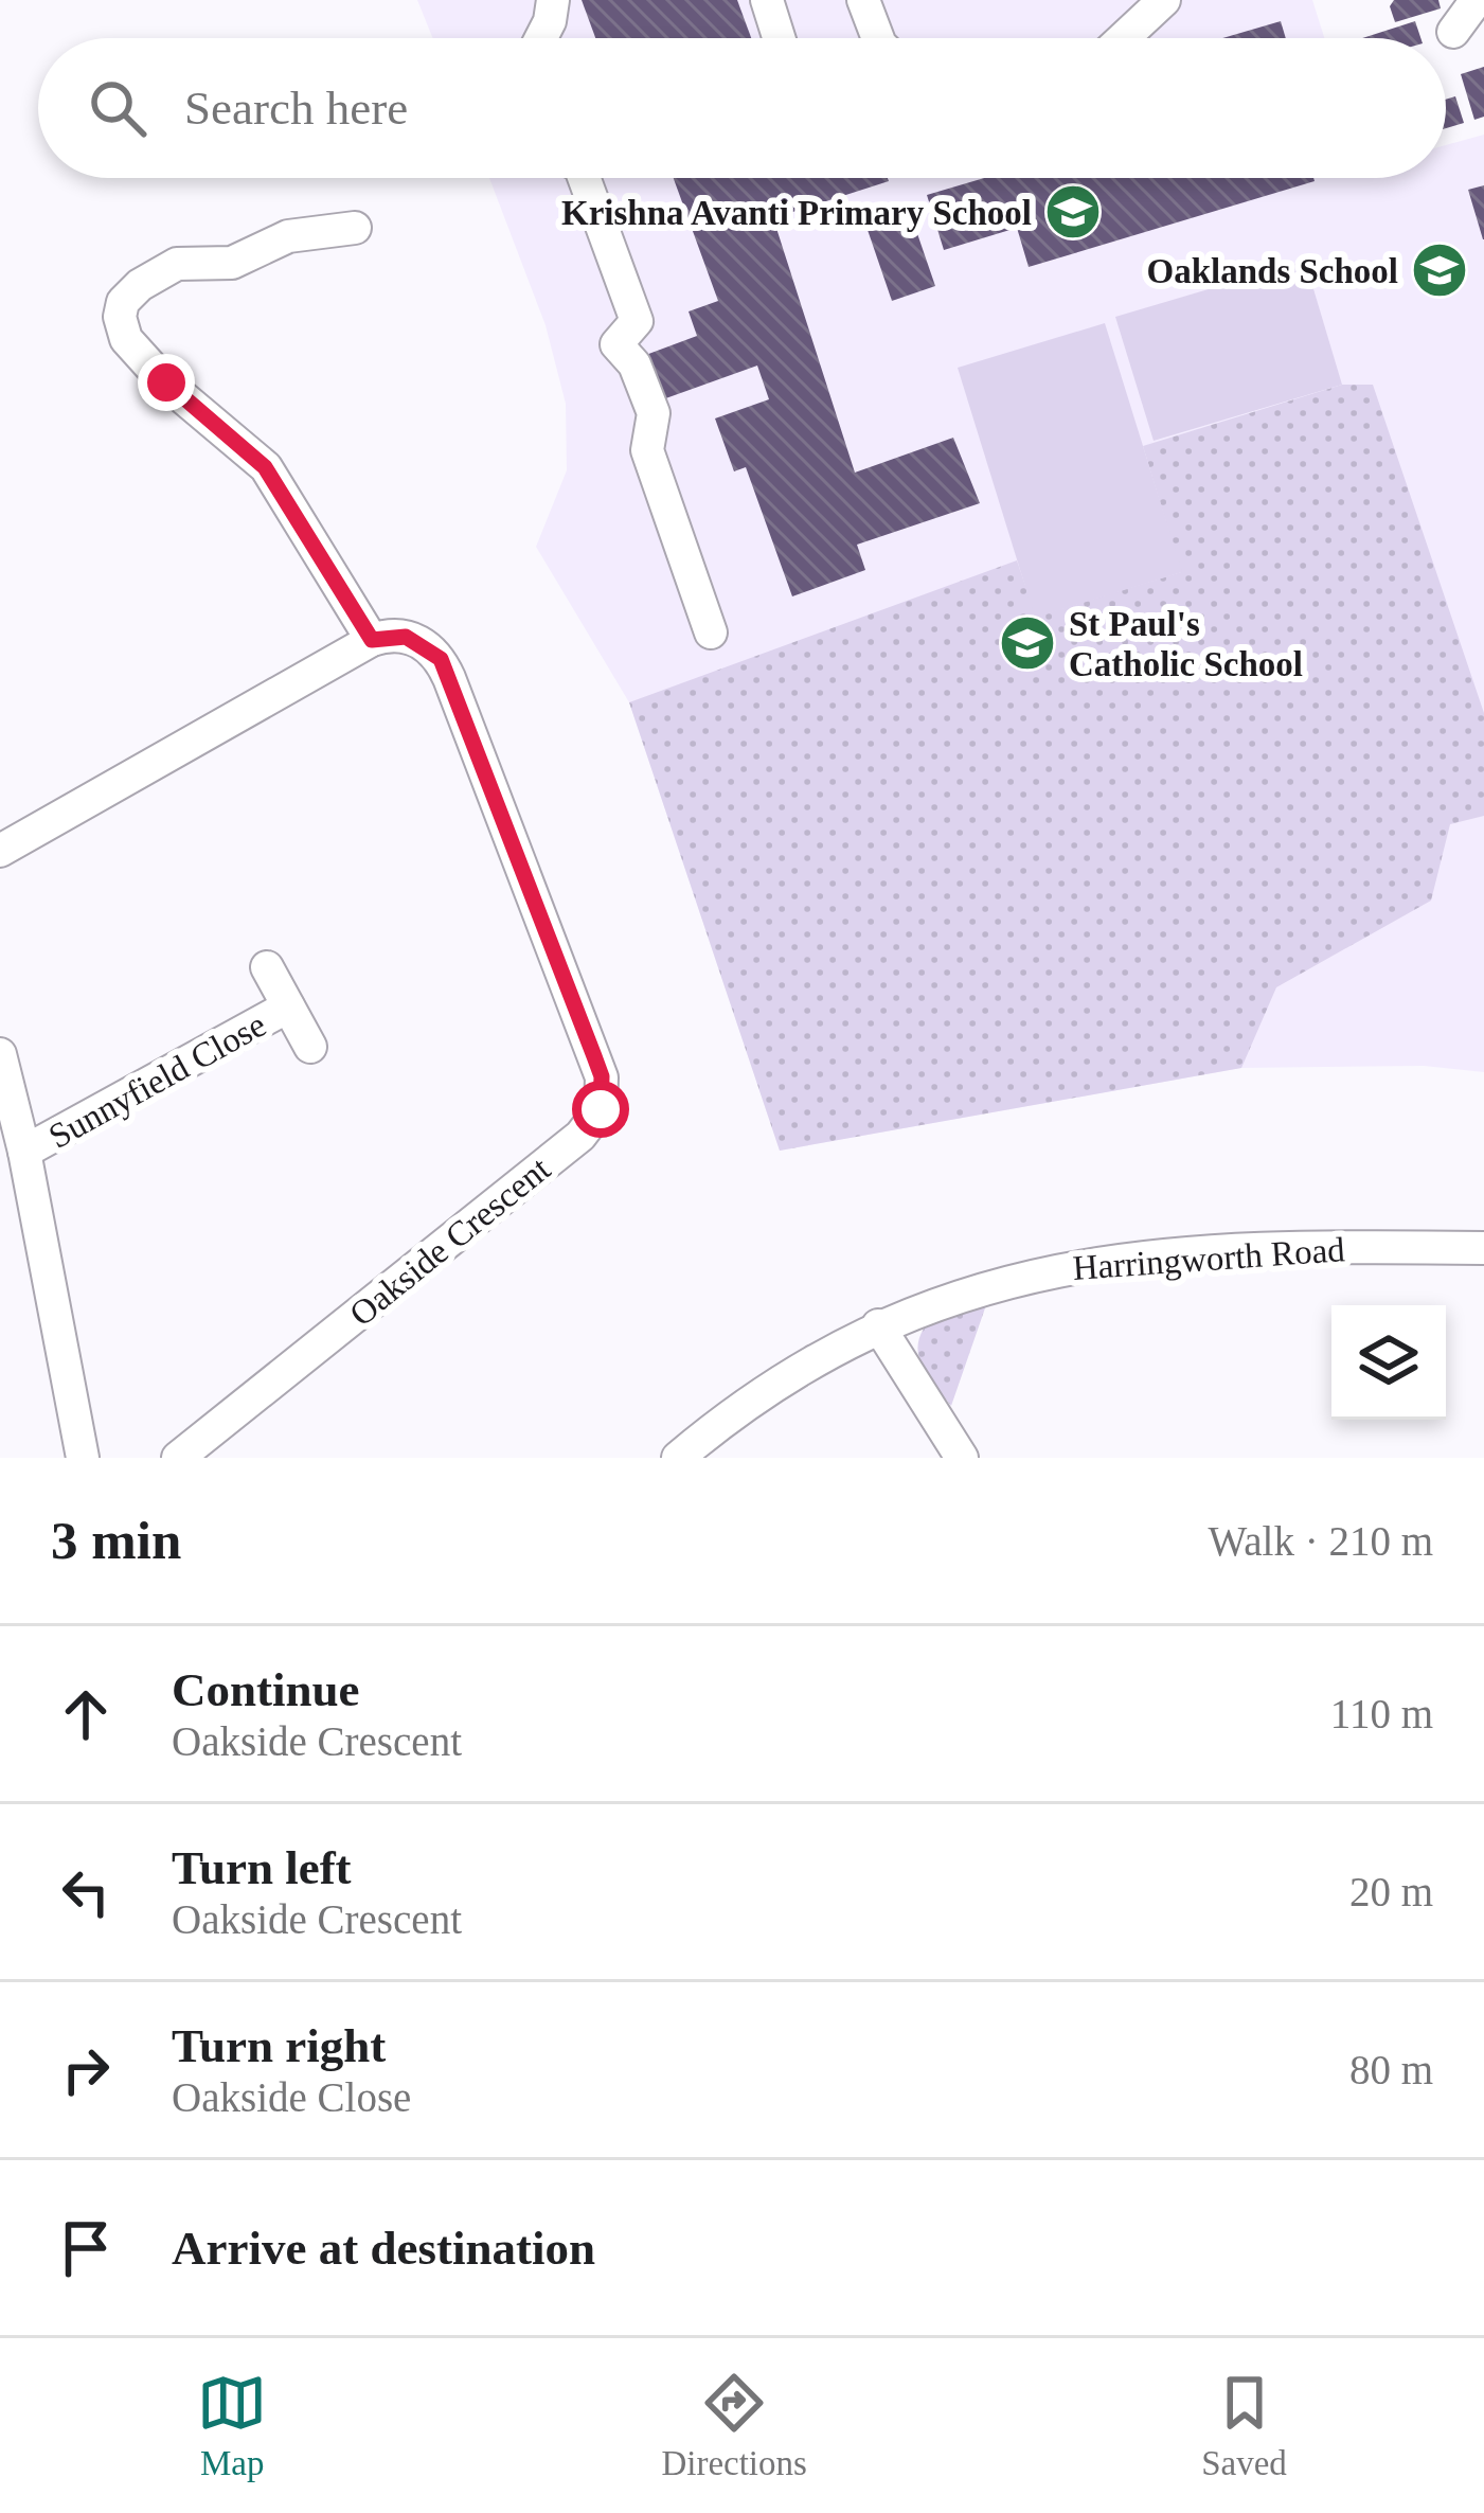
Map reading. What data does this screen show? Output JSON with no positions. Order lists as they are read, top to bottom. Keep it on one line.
{"streets":{"street":["Sunnyfield Close","Oakside Crescent","Harringworth Road"]},"places":{"school or university":["Krishna Avanti Primary School","Oaklands School","St Paul's Catholic School"]},"page":{"search":"Search here","heading":["3 min","Walk · 210 m"],"list":[["Continue","Oakside Crescent","110 m"],["Turn left","Oakside Crescent","20 m"],["Turn right","Oakside Close","80 m"],"Arrive at destination"],"nav":["Map","Directions","Saved"]}}
